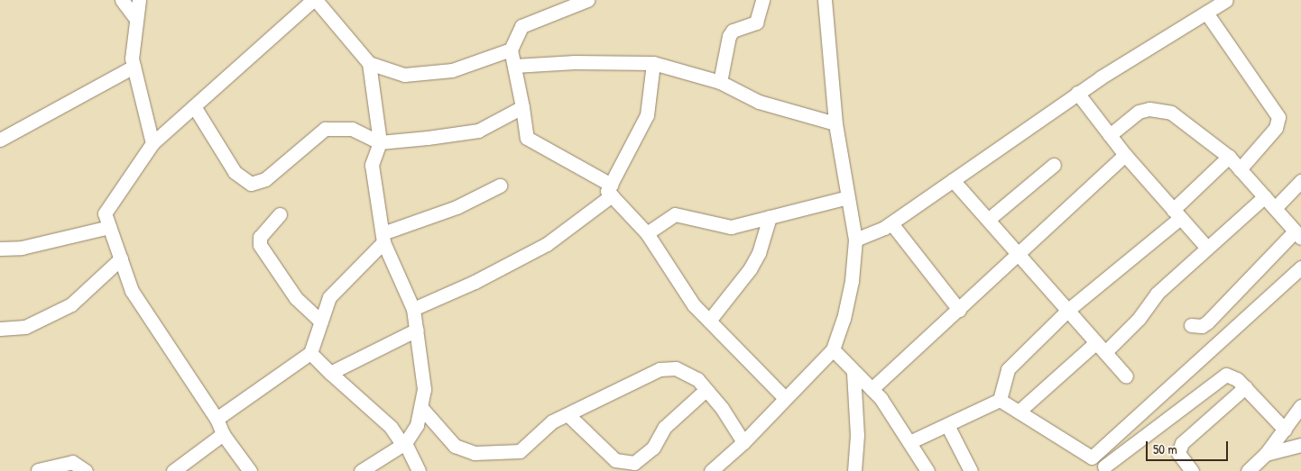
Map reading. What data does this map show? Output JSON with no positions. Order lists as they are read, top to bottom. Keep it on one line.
{"scale_bar":"50 m"}
